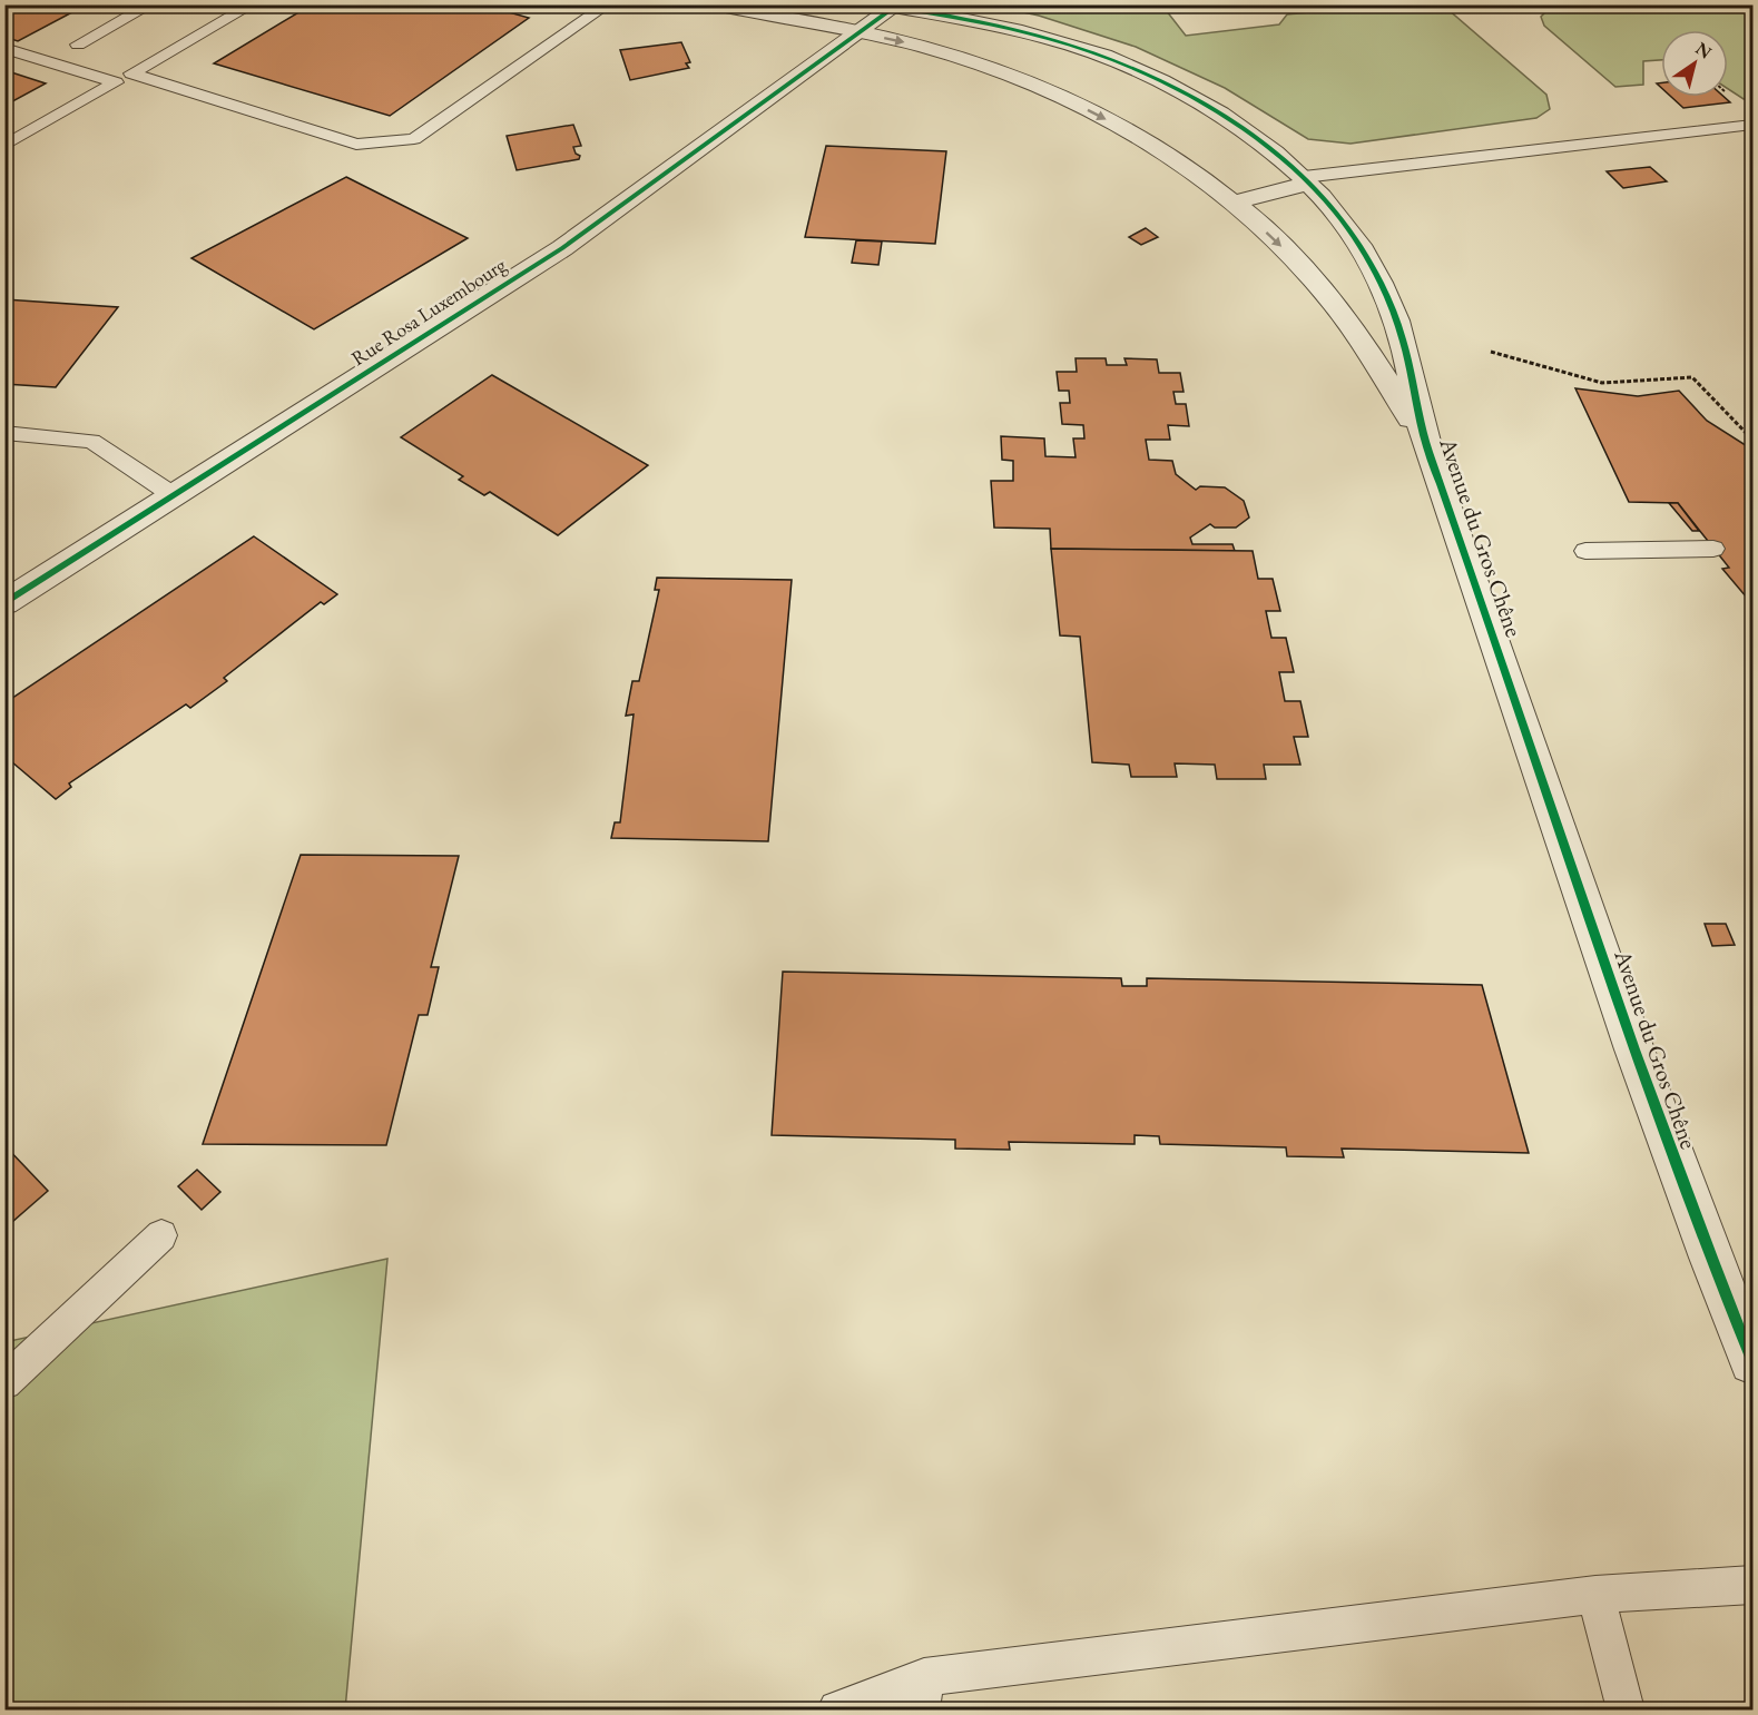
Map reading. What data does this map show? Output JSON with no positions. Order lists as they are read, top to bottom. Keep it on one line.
{"streets":{"street":["Rue Rosa Luxembourg","Avenue du Gros Chêne"]},"crossings":[["Rue Rosa Luxembourg","Avenue du Gros Chêne"]],"north":"top right"}
